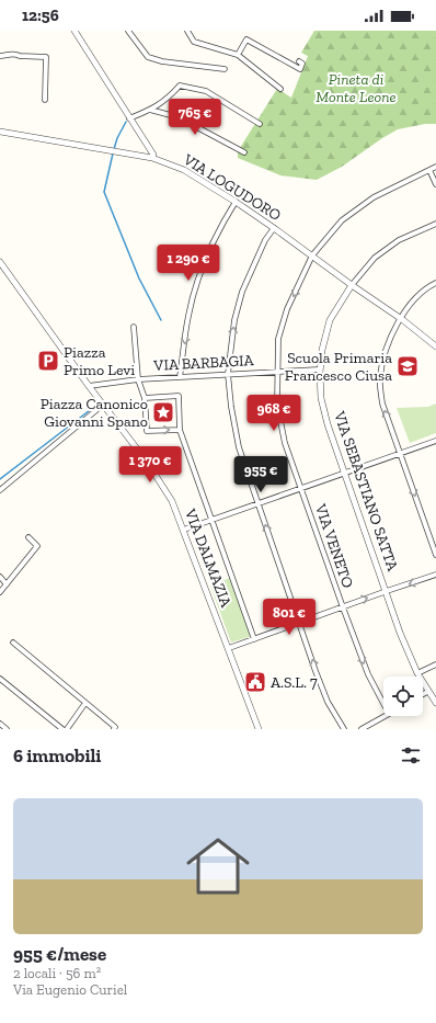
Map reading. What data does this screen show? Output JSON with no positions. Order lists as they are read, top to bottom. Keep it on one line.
{"streets":{"street":["VIA LOGUDORO","VIA BARBAGIA","VIA SEBASTIANO SATTA","VIA VENETO","VIA DALMAZIA"]},"crossings":[["VIA LOGUDORO","VIA SEBASTIANO SATTA"],["VIA LOGUDORO","VIA VENETO"],["VIA BARBAGIA","VIA SEBASTIANO SATTA"],["VIA BARBAGIA","VIA VENETO"],["VIA BARBAGIA","VIA DALMAZIA"]],"parks":["Pineta di Monte Leone"],"places":{"parking":["Piazza Primo Levi"],"school or university":["Scuola Primaria Francesco Ciusa"],"place":["Piazza Canonico Giovanni Spano"],"public building":["A.S.L. 7"]},"page":{"status":"12:56","price":["765 €","1 290 €","968 €","1 370 €","955 €","801 €"],"heading":"6 immobili","list":[{"name":"955 €/mese","note":"2 locali · 56 m² · Via Eugenio Curiel"}]}}
